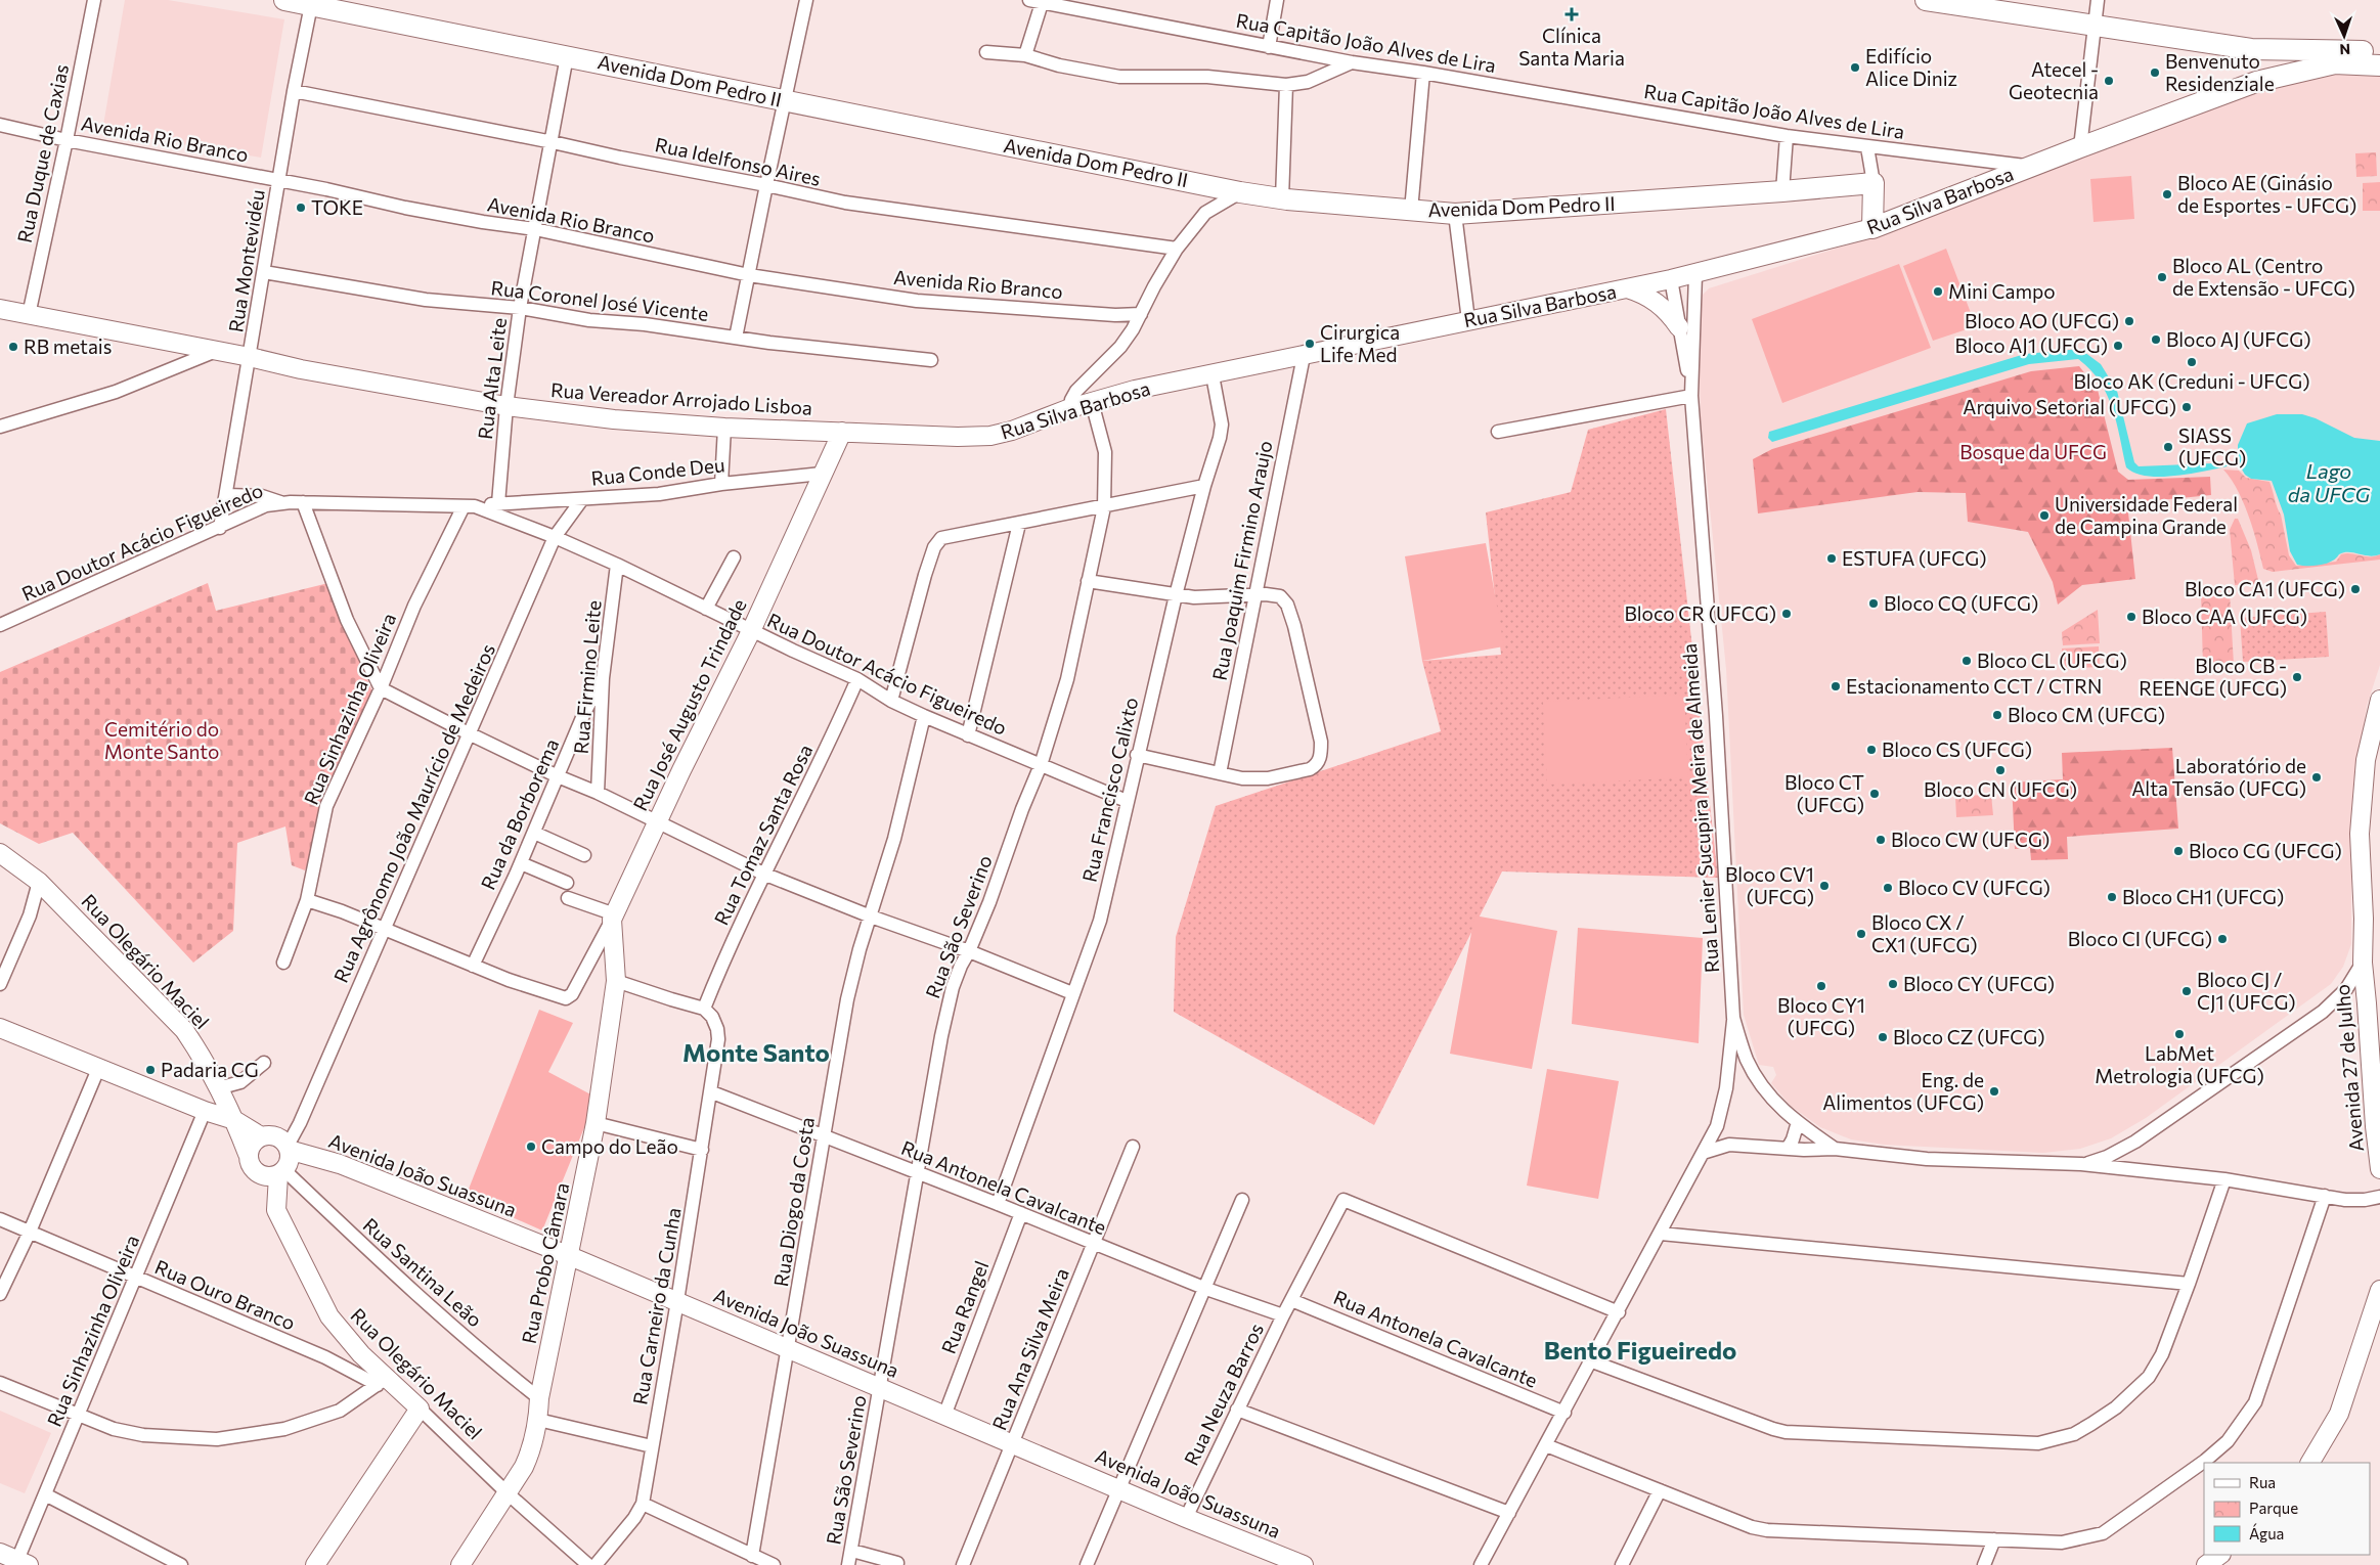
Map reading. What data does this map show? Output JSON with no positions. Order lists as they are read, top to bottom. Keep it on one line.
{"streets":{"main road":["Avenida Dom Pedro II","Rua Silva Barbosa","Rua Vereador Arrojado Lisboa","Rua José Augusto Trindade","Rua Olegário Maciel","Avenida 27 de Julho","Avenida João Suassuna","Rua Probo Câmara"],"street":["Rua Capitão João Alves de Lira","Avenida Rio Branco","Rua Duque de Caxias","Rua Idelfonso Aires","Rua Montevidéu","Rua Coronel José Vicente","Rua Alta Leite","Rua Conde Deu","Rua Doutor Acácio Figueiredo","Rua Joaquim Firmino Araujo","Rua Firmino Leite","Rua Sinhazinha Oliveira","Rua Francisco Calixto","Rua Lenier Sucupira Meira de Almeida","Rua Agrônomo João Maurício de Medeiros","Rua da Borborema","Rua Tomaz Santa Rosa","Rua São Severino","Rua Antonela Cavalcante","Rua Diogo da Costa","Rua Santina Leão","Rua Ouro Branco","Rua Carneiro da Cunha","Rua Rangel","Rua Ana Silva Meira","Rua Neuza Barros"]},"crossings":[["Rua Capitão João Alves de Lira","Rua Silva Barbosa"],["Avenida Dom Pedro II","Rua Montevidéu"],["Avenida Dom Pedro II","Rua Alta Leite"],["Avenida Rio Branco","Rua Duque de Caxias"],["Avenida Rio Branco","Rua Montevidéu"],["Avenida Rio Branco","Rua Alta Leite"],["Rua Duque de Caxias","Rua Vereador Arrojado Lisboa"],["Rua Idelfonso Aires","Rua Montevidéu"],["Rua Idelfonso Aires","Rua Alta Leite"],["Rua Silva Barbosa","Rua Vereador Arrojado Lisboa"],["Rua Silva Barbosa","Rua Joaquim Firmino Araujo"],["Rua Silva Barbosa","Rua Francisco Calixto"],["Rua Silva Barbosa","Rua Lenier Sucupira Meira de Almeida"],["Rua Silva Barbosa","Rua São Severino"],["Rua Montevidéu","Rua Coronel José Vicente"],["Rua Montevidéu","Rua Vereador Arrojado Lisboa"],["Rua Montevidéu","Rua Doutor Acácio Figueiredo"],["Rua Coronel José Vicente","Rua Alta Leite"],["Rua Alta Leite","Rua Vereador Arrojado Lisboa"],["Rua Alta Leite","Rua Conde Deu"],["Rua Vereador Arrojado Lisboa","Rua José Augusto Trindade"],["Rua Conde Deu","Rua José Augusto Trindade"],["Rua Conde Deu","Rua Agrônomo João Maurício de Medeiros"],["Rua Doutor Acácio Figueiredo","Rua Firmino Leite"],["Rua Doutor Acácio Figueiredo","Rua José Augusto Trindade"],["Rua Doutor Acácio Figueiredo","Rua Sinhazinha Oliveira"],["Rua Doutor Acácio Figueiredo","Rua Francisco Calixto"],["Rua Doutor Acácio Figueiredo","Rua Agrônomo João Maurício de Medeiros"],["Rua Doutor Acácio Figueiredo","Rua Tomaz Santa Rosa"],["Rua Doutor Acácio Figueiredo","Rua São Severino"],["Rua Doutor Acácio Figueiredo","Rua Diogo da Costa"],["Rua Firmino Leite","Rua da Borborema"],["Rua José Augusto Trindade","Rua da Borborema"],["Rua José Augusto Trindade","Rua Probo Câmara"],["Rua Sinhazinha Oliveira","Rua Ouro Branco"],["Rua Francisco Calixto","Rua Antonela Cavalcante"],["Rua Agrônomo João Maurício de Medeiros","Rua Olegário Maciel"],["Rua Agrônomo João Maurício de Medeiros","Avenida João Suassuna"],["Rua Agrônomo João Maurício de Medeiros","Rua Santina Leão"],["Rua Tomaz Santa Rosa","Rua Carneiro da Cunha"],["Rua São Severino","Avenida João Suassuna"],["Rua São Severino","Rua Antonela Cavalcante"],["Rua Olegário Maciel","Avenida João Suassuna"],["Rua Olegário Maciel","Rua Probo Câmara"],["Rua Olegário Maciel","Rua Santina Leão"],["Rua Olegário Maciel","Rua Ouro Branco"],["Avenida João Suassuna","Rua Diogo da Costa"],["Avenida João Suassuna","Rua Probo Câmara"],["Avenida João Suassuna","Rua Santina Leão"],["Avenida João Suassuna","Rua Carneiro da Cunha"],["Avenida João Suassuna","Rua Rangel"],["Avenida João Suassuna","Rua Ana Silva Meira"],["Avenida João Suassuna","Rua Neuza Barros"],["Rua Antonela Cavalcante","Rua Diogo da Costa"],["Rua Antonela Cavalcante","Rua Carneiro da Cunha"],["Rua Antonela Cavalcante","Rua Rangel"],["Rua Antonela Cavalcante","Rua Ana Silva Meira"],["Rua Antonela Cavalcante","Rua Neuza Barros"],["Rua Probo Câmara","Rua Santina Leão"]],"districts":["Monte Santo","Bento Figueiredo"],"water":["Lago da UFCG"],"parks":["Bosque da UFCG","Cemitério do Monte Santo"],"places":{"health":["Clínica Santa Maria"],"other":["Edifício Alice Diniz","Benvenuto Residenziale","Atecel - Geotecnia","Bloco AE (Ginásio de Esportes - UFCG)","TOKE","Bloco AL (Centro de Extensão - UFCG)","Mini Campo","Bloco AO (UFCG)","Bloco AJ (UFCG)","Cirurgica Life Med","Bloco AJ1 (UFCG)","RB metais","Bloco AK (Creduni - UFCG)","Arquivo Setorial (UFCG)","SIASS (UFCG)","Universidade Federal de Campina Grande","ESTUFA (UFCG)","Bloco CA1 (UFCG)","Bloco CQ (UFCG)","Bloco CR (UFCG)","Bloco CAA (UFCG)","Bloco CL (UFCG)","Bloco CB - REENGE (UFCG)","Estacionamento CCT / CTRN","Bloco CM (UFCG)","Bloco CS (UFCG)","Bloco CN (UFCG)","Laboratório de Alta Tensão (UFCG)","Bloco CT (UFCG)","Bloco CW (UFCG)","Bloco CG (UFCG)","Bloco CV1 (UFCG)","Bloco CV (UFCG)","Bloco CH1 (UFCG)","Bloco CX / CX1 (UFCG)","Bloco CI (UFCG)","Bloco CY (UFCG)","Bloco CY1 (UFCG)","Bloco CJ / CJ1 (UFCG)","LabMet Metrologia (UFCG)","Bloco CZ (UFCG)","Padaria CG","Eng. de Alimentos (UFCG)","Campo do Leão"]},"legend":["Rua","Parque","Água"],"north":"bottom"}
